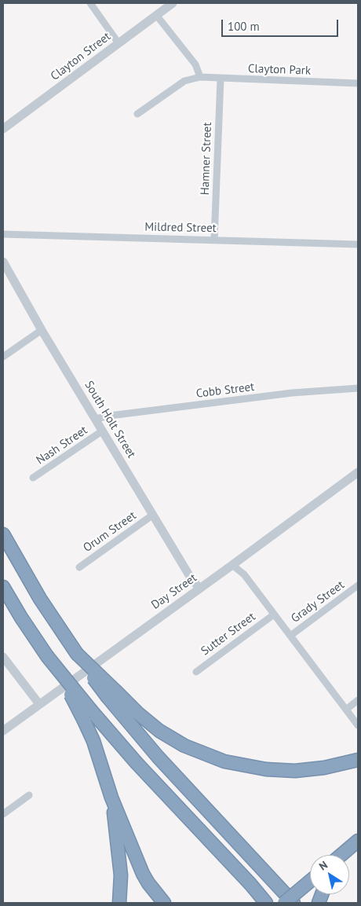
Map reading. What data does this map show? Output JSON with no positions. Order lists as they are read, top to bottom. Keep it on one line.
{"streets":{"street":["Clayton Street","Clayton Park","Hamner Street","Mildred Street","Cobb Street","South Holt Street","Nash Street","Orum Street","Day Street","Grady Street","Sutter Street"]},"crossings":[["Clayton Park","Hamner Street"],["Hamner Street","Mildred Street"],["Cobb Street","South Holt Street"],["South Holt Street","Nash Street"],["South Holt Street","Orum Street"],["South Holt Street","Day Street"]],"scale_bar":"100 m","north":"top left"}
